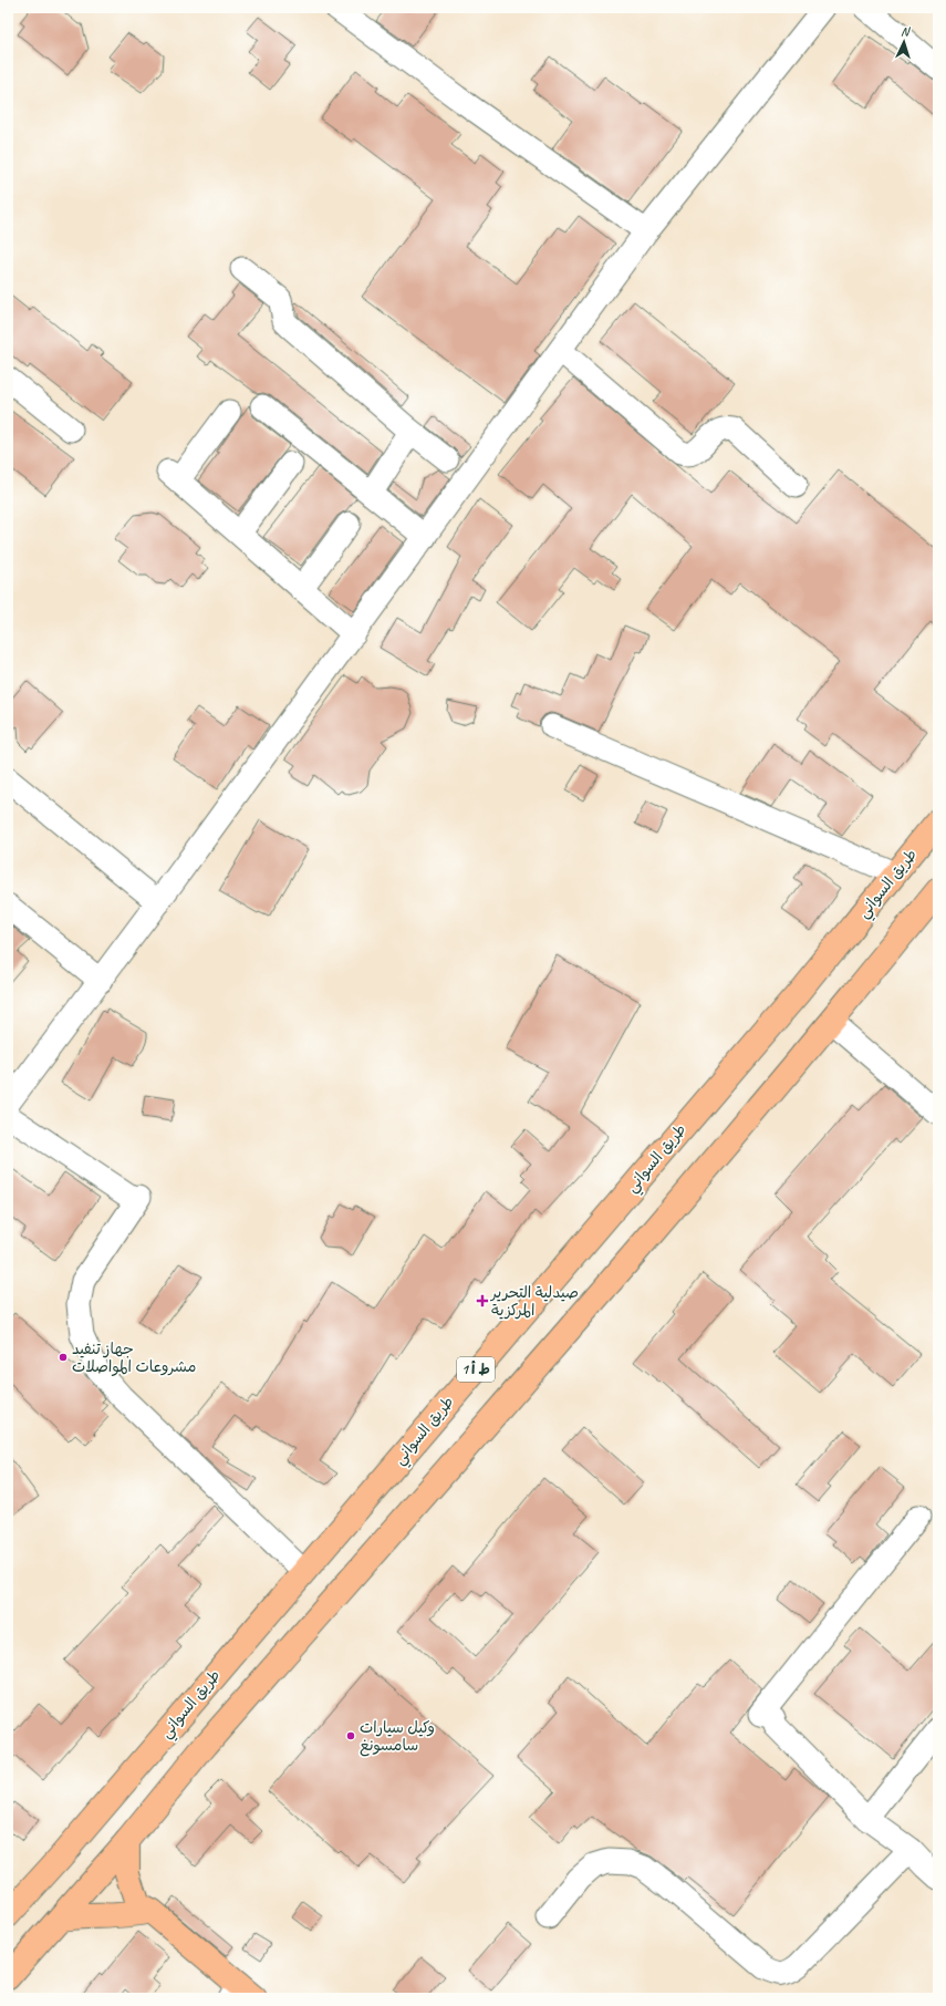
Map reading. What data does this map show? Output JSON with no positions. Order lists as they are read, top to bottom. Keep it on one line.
{"streets":{"main road":["طريق السواني","ط أ 1"]},"places":{"health":["صيدلية التحرير المركزية"],"other":["جهاز تنفيد مشروعات المواصلات","وكيل سيارات سامسونغ"]},"north":"top"}
